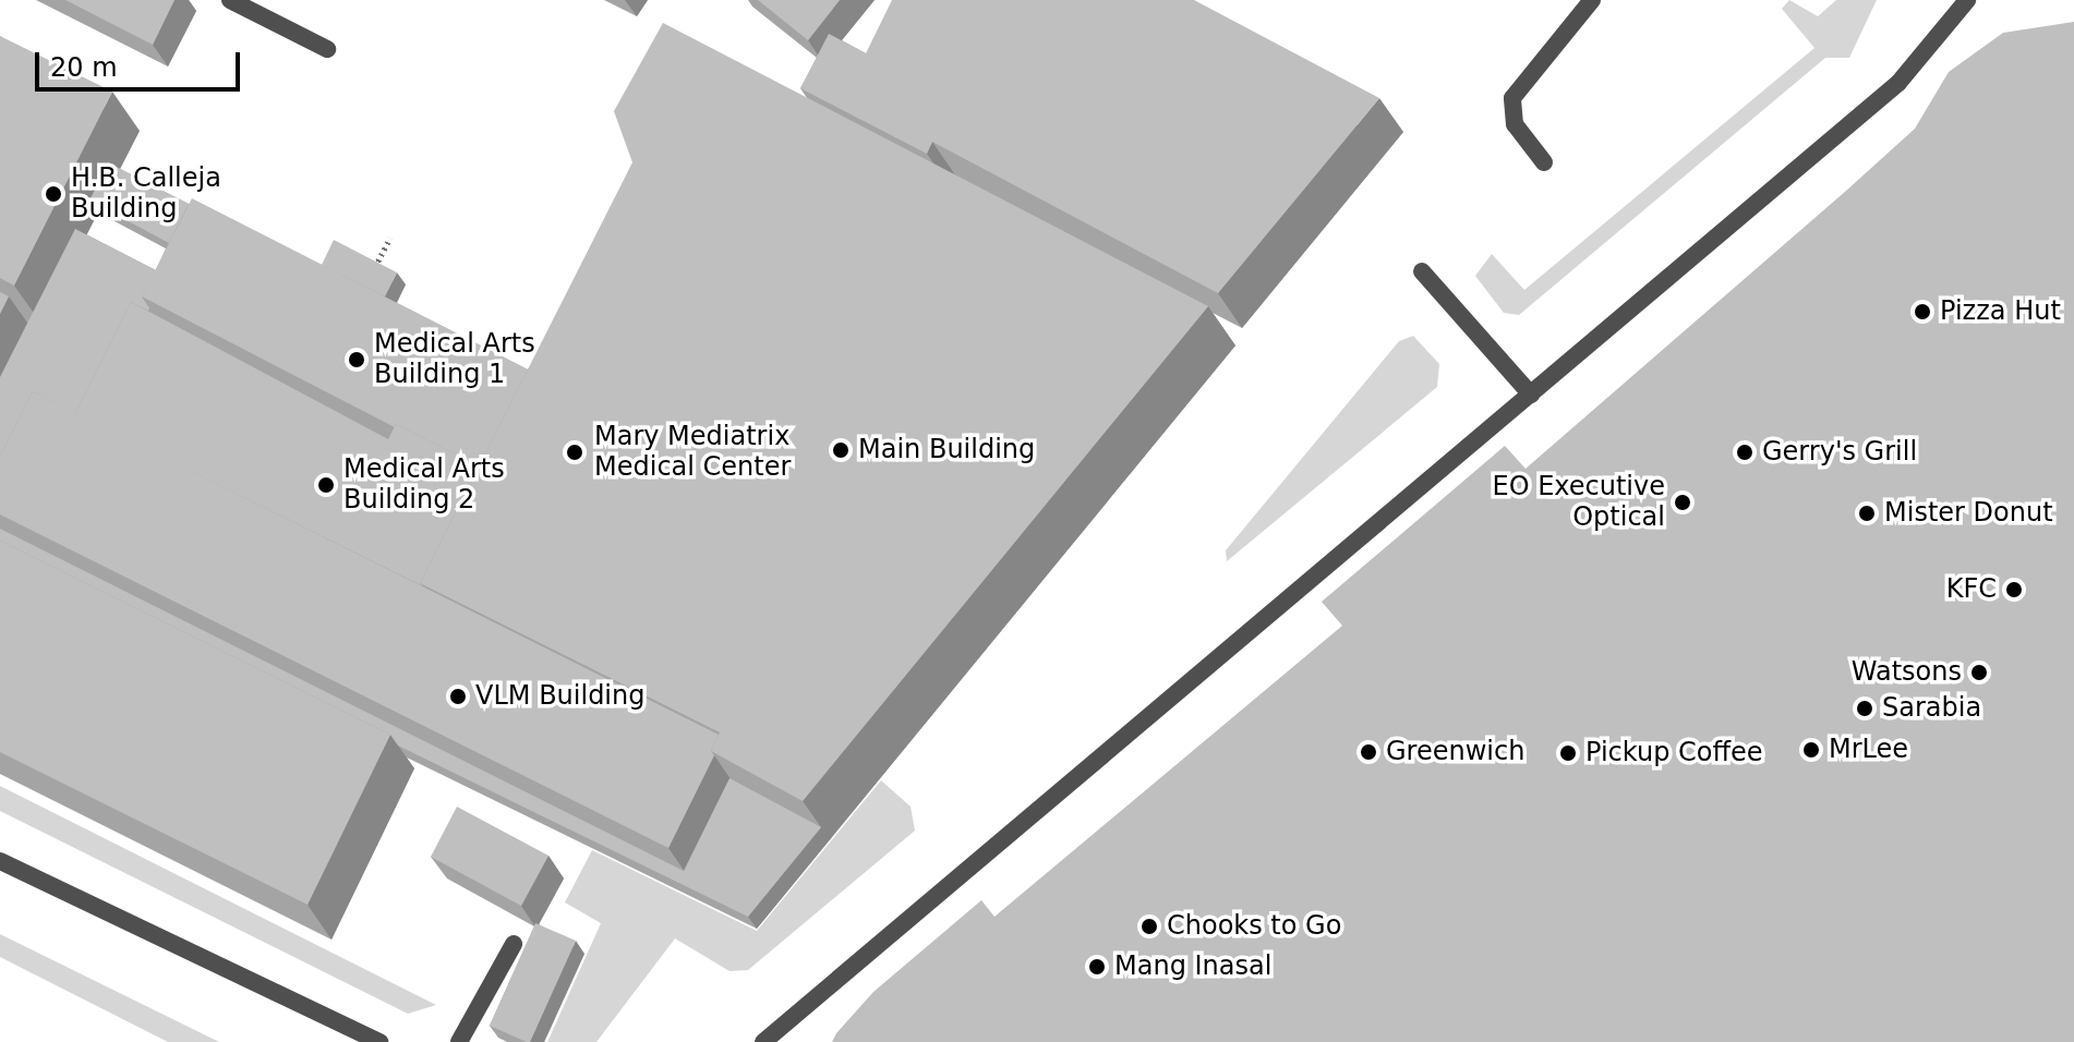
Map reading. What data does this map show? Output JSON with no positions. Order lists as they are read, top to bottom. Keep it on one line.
{"places":["H.B. Calleja Building","Pizza Hut","Medical Arts Building 1","Main Building","Mary Mediatrix Medical Center","Gerry's Grill","Medical Arts Building 2","EO Executive Optical","Mister Donut","KFC","Watsons","VLM Building","Sarabia","MrLee","Greenwich","Pickup Coffee","Chooks to Go","Mang Inasal"],"scale_bar":"20 m"}
